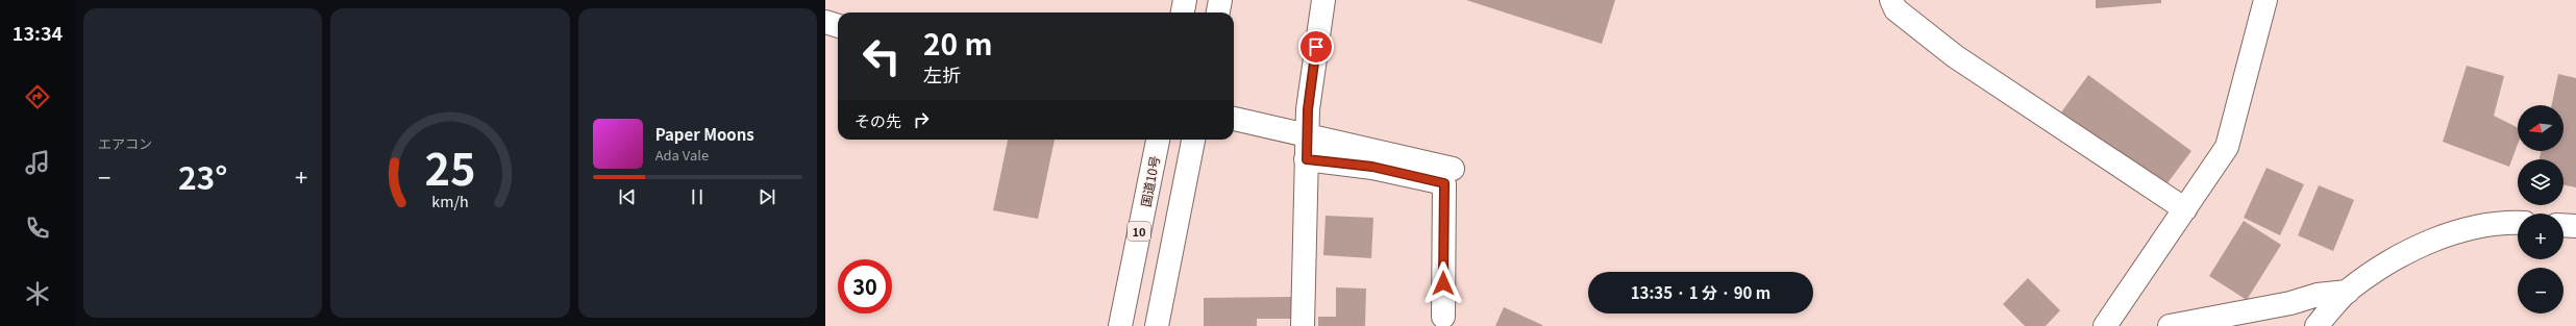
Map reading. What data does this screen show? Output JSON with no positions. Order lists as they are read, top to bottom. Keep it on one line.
{"streets":{"main road":["国道10号","10"]},"north":"left","page":{"tabs":"13:34","tile":"エアコン","turn":["20 m","左折"],"then":"その先","map_buttons":["+","−"],"song":["Paper Moons","Ada Vale"],"heat":["−","23°","+"],"limit":"30","trip":"13:35 · 1 分 · 90 m","gauge":["25","km/h"]}}
